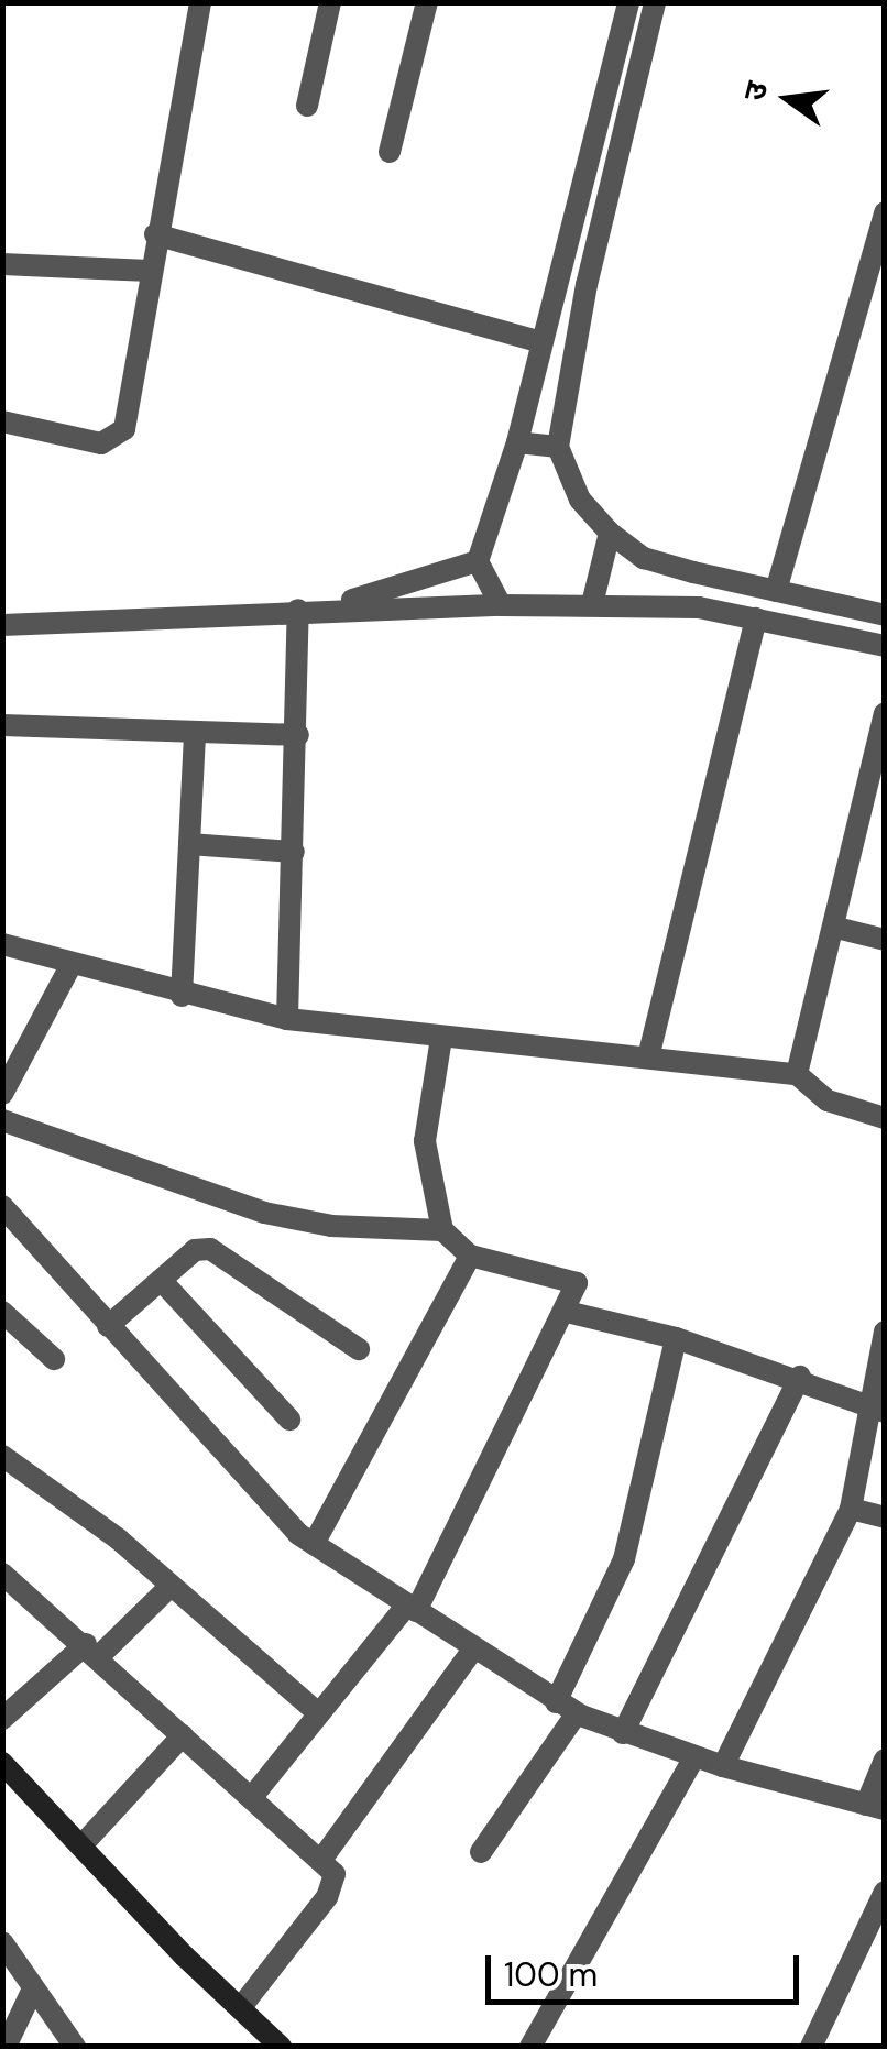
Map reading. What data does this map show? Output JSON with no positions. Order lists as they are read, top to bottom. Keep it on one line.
{"scale_bar":"100 m","north":"left"}
